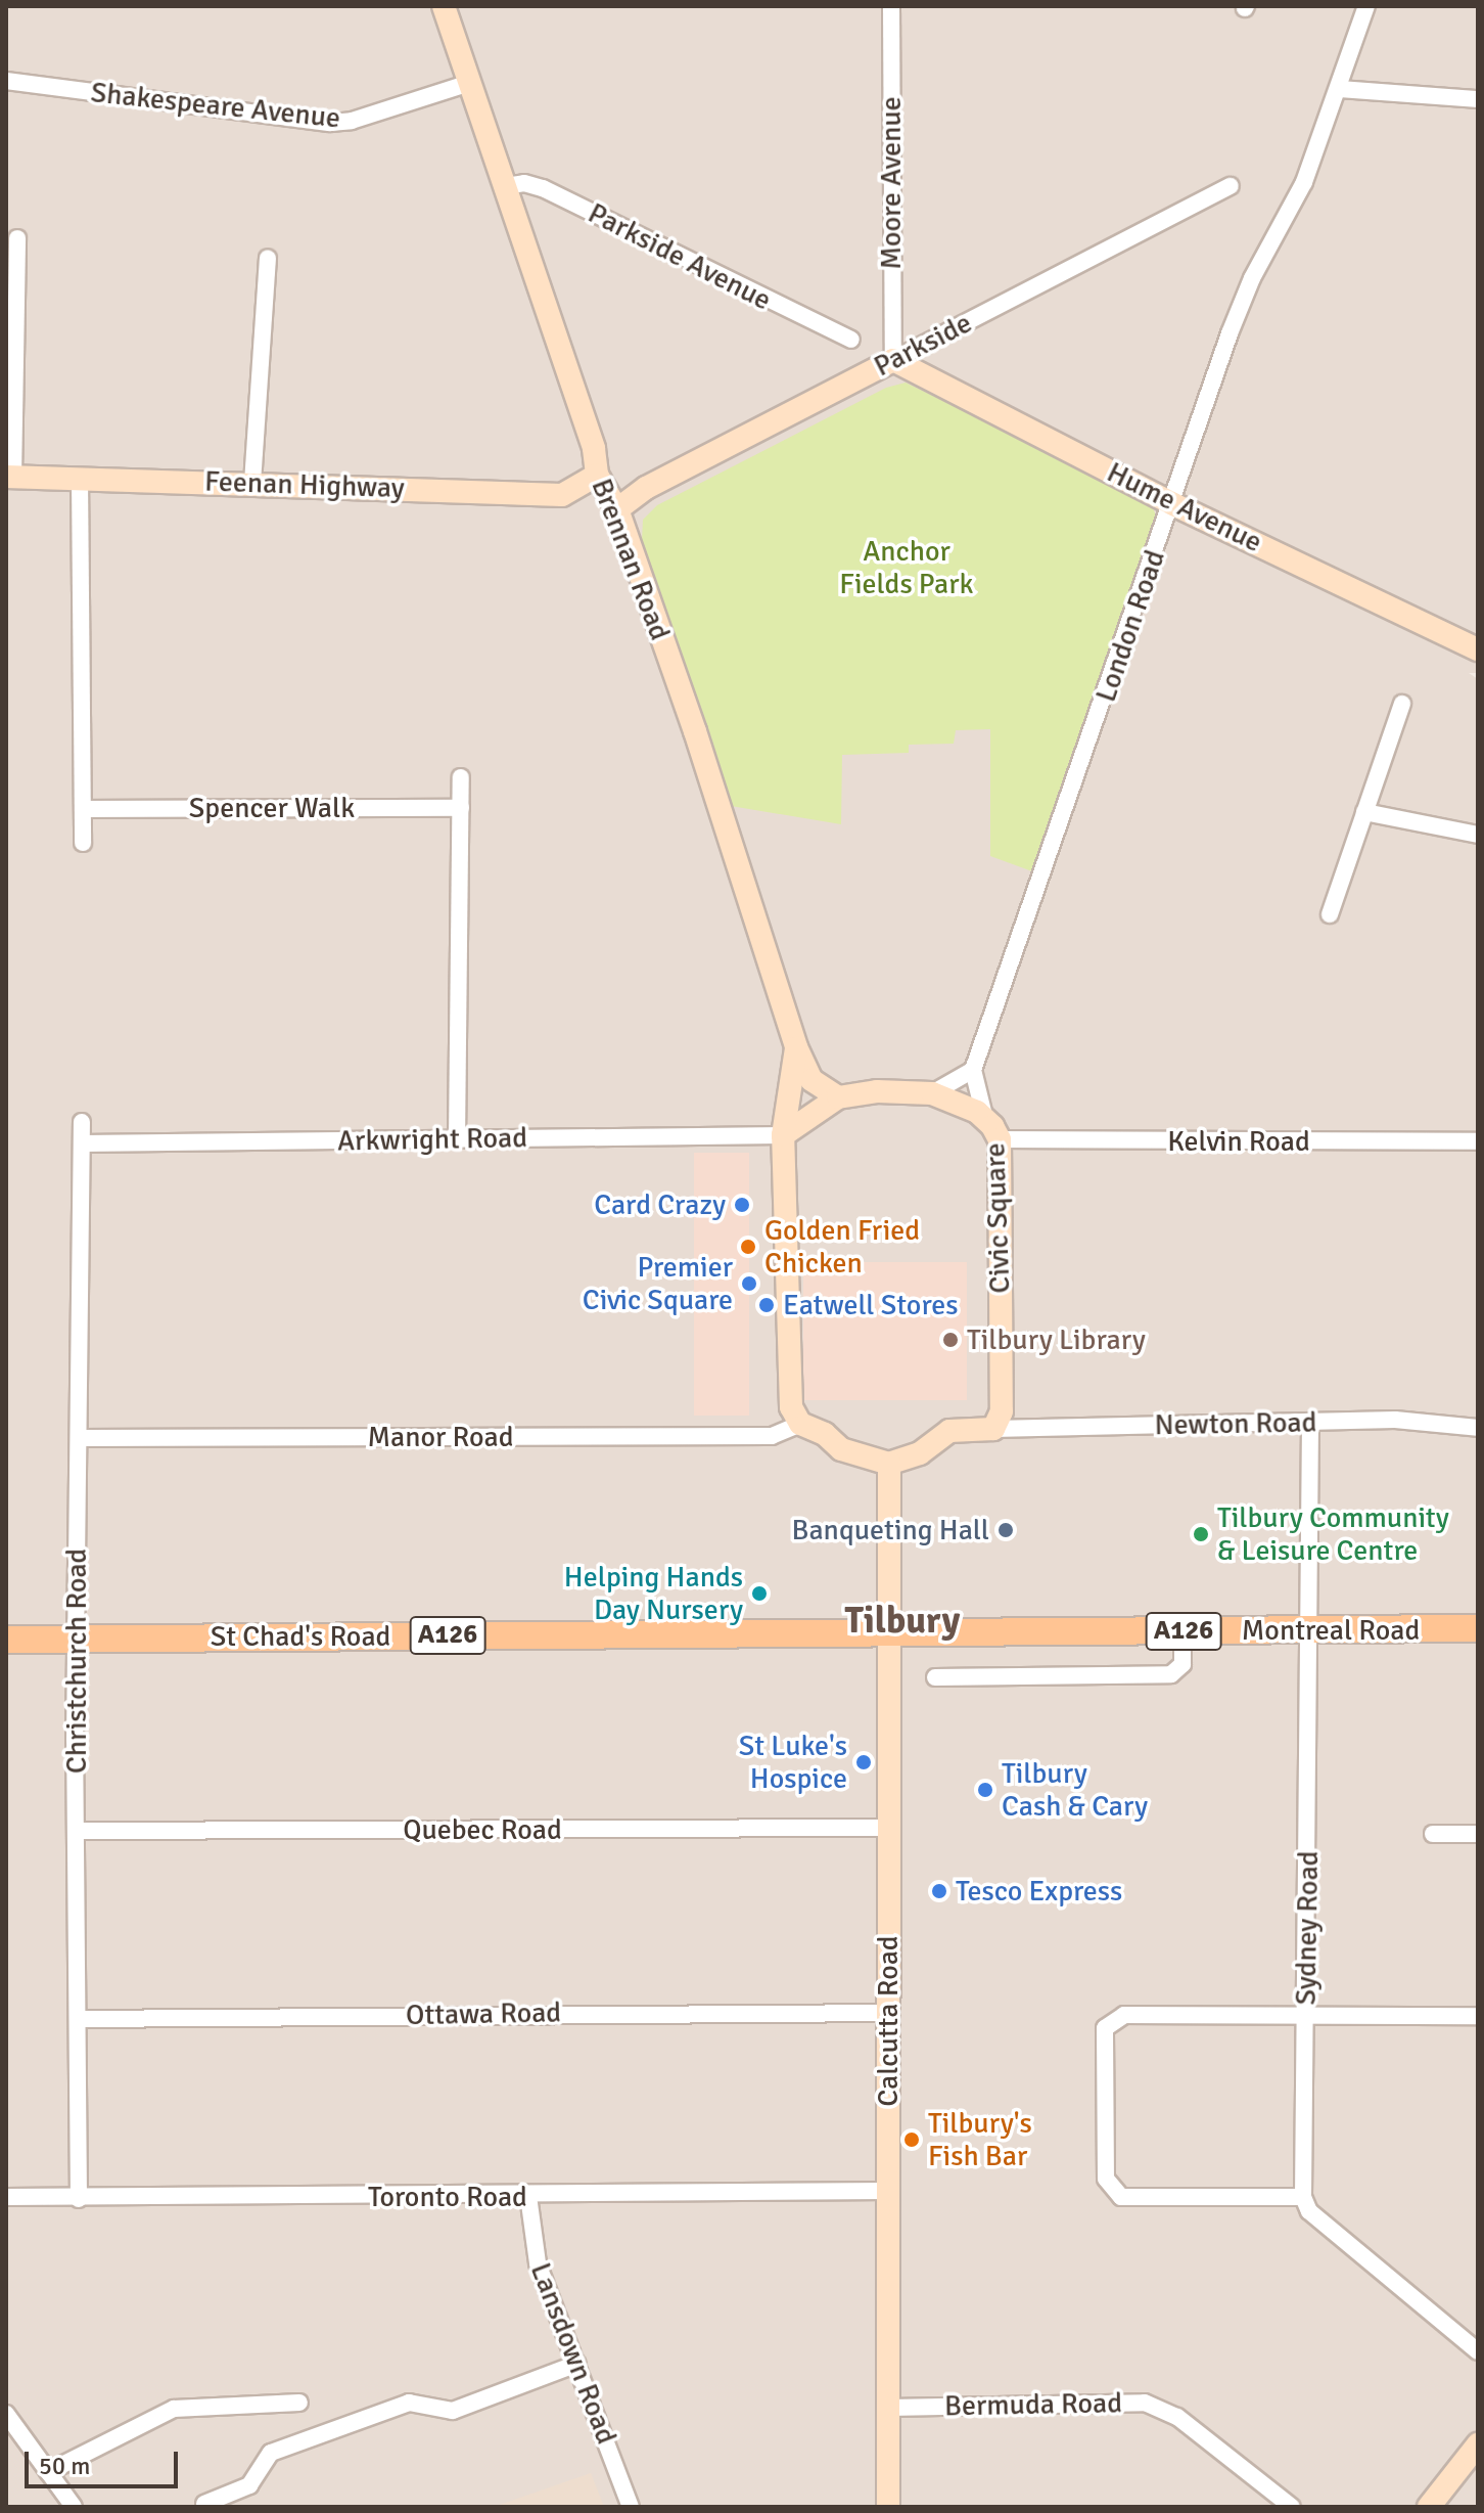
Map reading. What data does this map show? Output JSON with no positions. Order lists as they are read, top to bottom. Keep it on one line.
{"streets":{"main road":["Montreal Road","A126","St Chad's Road"],"street":["Shakespeare Avenue","Moore Avenue","Parkside Avenue","Parkside","Feenan Highway","Hume Avenue","Brennan Road","London Road","Spencer Walk","Arkwright Road","Kelvin Road","Civic Square","Newton Road","Manor Road","Christchurch Road","Quebec Road","Sydney Road","Ottawa Road","Calcutta Road","Toronto Road","Lansdown Road","Bermuda Road"]},"crossings":[["Shakespeare Avenue","Brennan Road"],["Moore Avenue","Parkside"],["Moore Avenue","Hume Avenue"],["Parkside Avenue","Brennan Road"],["Parkside","Hume Avenue"],["Parkside","Brennan Road"],["Feenan Highway","Brennan Road"],["Hume Avenue","London Road"],["Brennan Road","Civic Square"],["Arkwright Road","Civic Square"],["Arkwright Road","Christchurch Road"],["Kelvin Road","Civic Square"],["Civic Square","Newton Road"],["Newton Road","Sydney Road"],["Manor Road","Christchurch Road"],["Montreal Road","St Chad's Road"],["Montreal Road","Sydney Road"],["Montreal Road","Calcutta Road"],["St Chad's Road","Christchurch Road"],["St Chad's Road","Calcutta Road"],["Christchurch Road","Quebec Road"],["Christchurch Road","Ottawa Road"],["Christchurch Road","Toronto Road"],["Quebec Road","Calcutta Road"],["Ottawa Road","Calcutta Road"],["Calcutta Road","Toronto Road"],["Calcutta Road","Bermuda Road"],["Toronto Road","Lansdown Road"]],"districts":["Tilbury"],"parks":["Anchor Fields Park"],"places":["Card Crazy","Golden Fried Chicken","Premier Civic Square","Eatwell Stores","Tilbury Library","Banqueting Hall","Tilbury Community & Leisure Centre","Helping Hands Day Nursery","St Luke's Hospice","Tilbury Cash & Cary","Tesco Express","Tilbury's Fish Bar"],"scale_bar":"50 m"}
